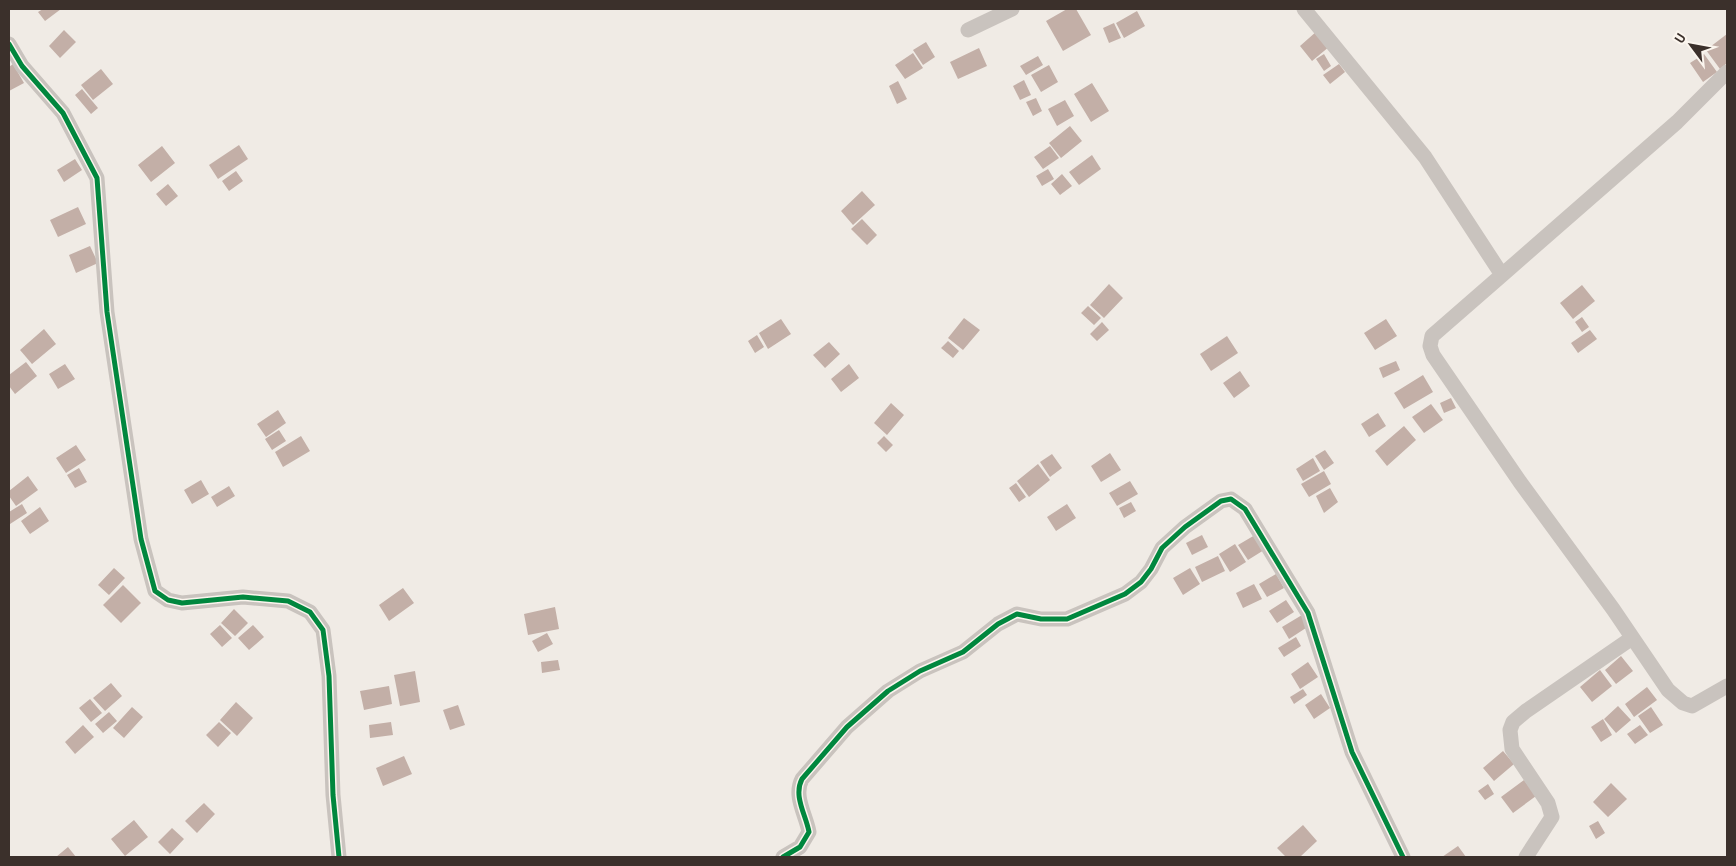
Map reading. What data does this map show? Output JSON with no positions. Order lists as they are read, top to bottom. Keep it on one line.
{"north":"top left"}
